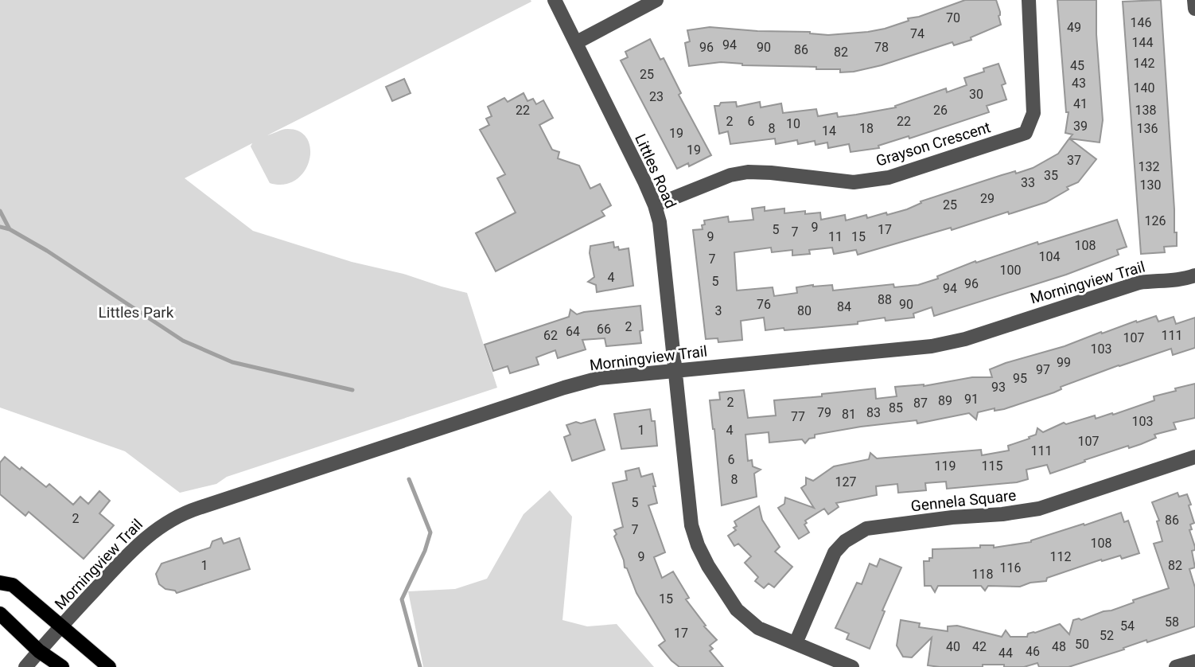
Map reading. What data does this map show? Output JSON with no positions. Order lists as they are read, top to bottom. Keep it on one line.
{"streets":{"street":["Grayson Crescent","Littles Road","Morningview Trail","Gennela Square"]},"crossings":[["Grayson Crescent","Littles Road"],["Littles Road","Morningview Trail"]],"parks":["Littles Park"],"house_numbers":["70","146","49","74","144","94","96","90","78","86","82","142","45","25","43","140","30","23","41","22","26","138","2","6","22","10","39","8","18","136","14","19","19","37","132","35","33","130","29","25","126","9","5","17","7","9","11","15","108","104","7","100","4","5","96","94","88","76","90","84","3","80","2","66","64","62","111","107","103","99","97","95","93","91","89","2","87","85","79","83","81","77","103","1","4","107","111","6","119","115","8","127","5","2","86","7","108","9","112","1","82","116","118","15","58","54","17","52","50","40","42","48","46","44"]}
